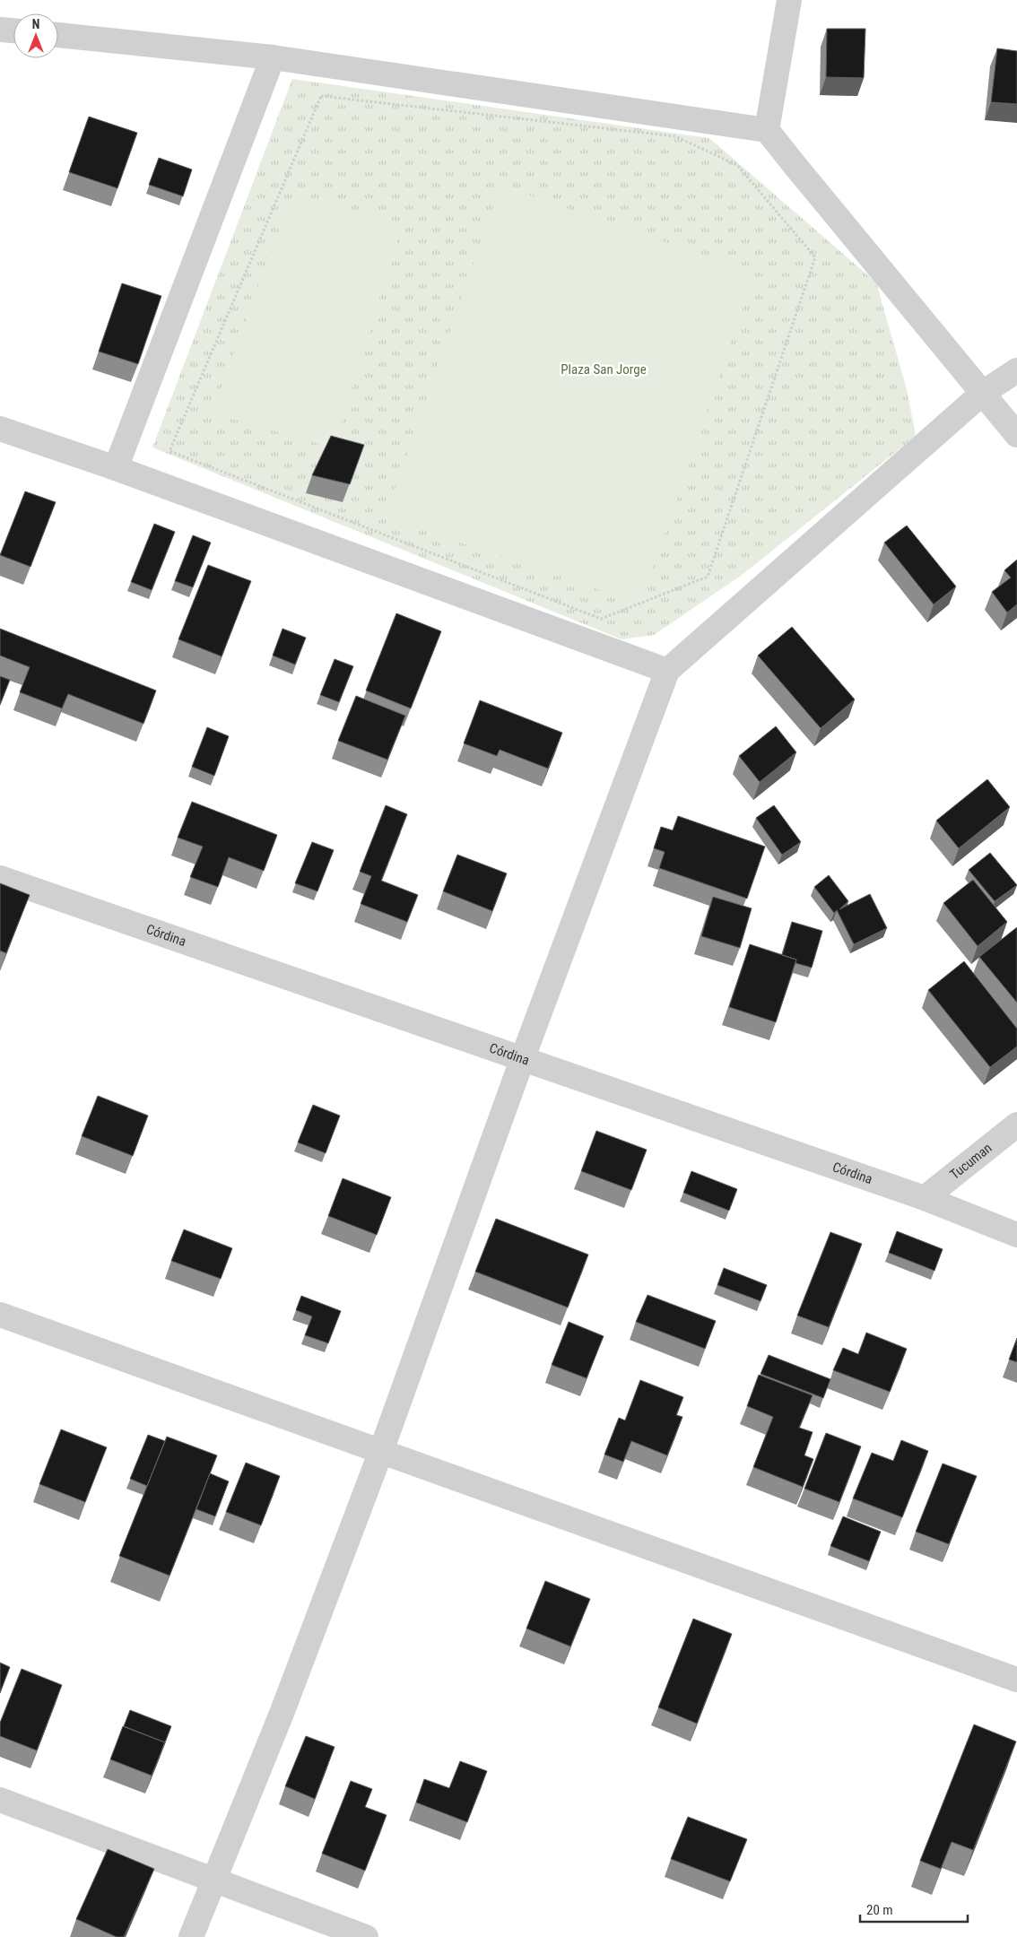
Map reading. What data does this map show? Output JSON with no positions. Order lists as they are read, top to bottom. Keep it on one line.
{"streets":{"street":["Córdina","Tucuman"]},"crossings":[["Córdina","Tucuman"]],"parks":["Plaza San Jorge"],"scale_bar":"20 m","north":"top"}
